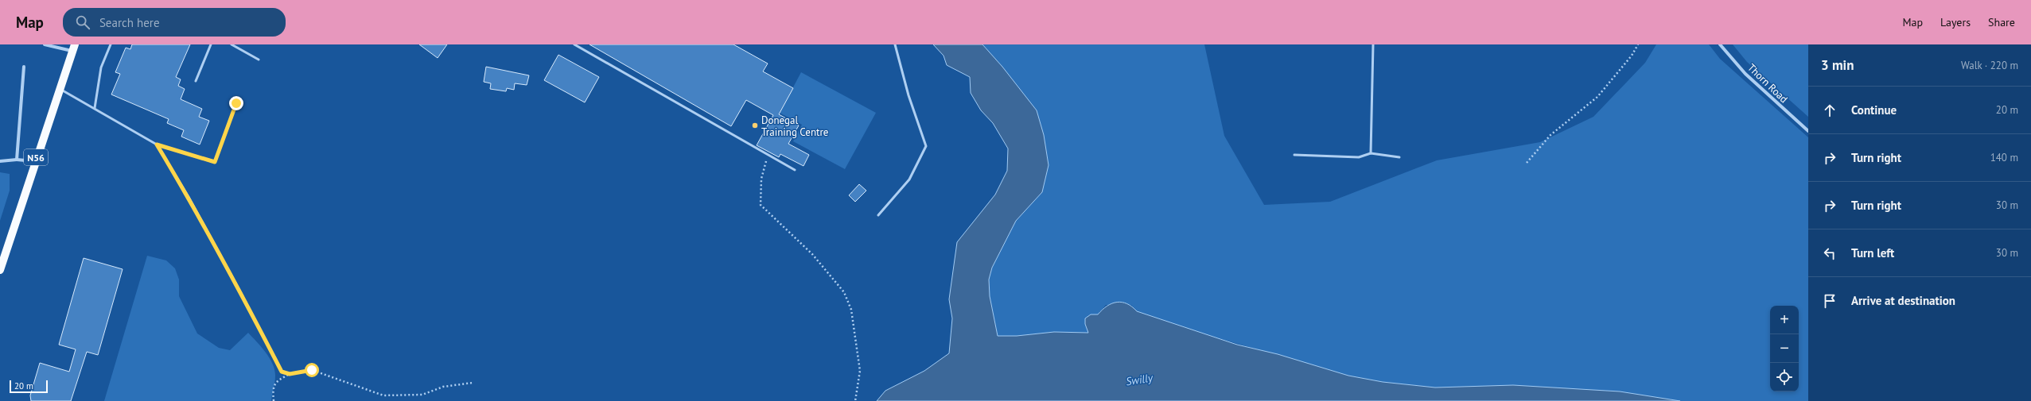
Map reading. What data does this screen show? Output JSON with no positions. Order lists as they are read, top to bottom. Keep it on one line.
{"streets":{"main road":["N56"],"street":["Thorn Road"]},"water":["Swilly"],"places":["Donegal Training Centre"],"scale_bar":"20 m","page":{"header":"Map","search":"Search here","nav":["Map","Layers","Share"],"heading":["3 min","Walk · 220 m"],"list":[["Continue","20 m"],["Turn right","140 m"],["Turn right","30 m"],["Turn left","30 m"],"Arrive at destination"],"map_buttons":["+","−"],"scale":"20 m"}}
